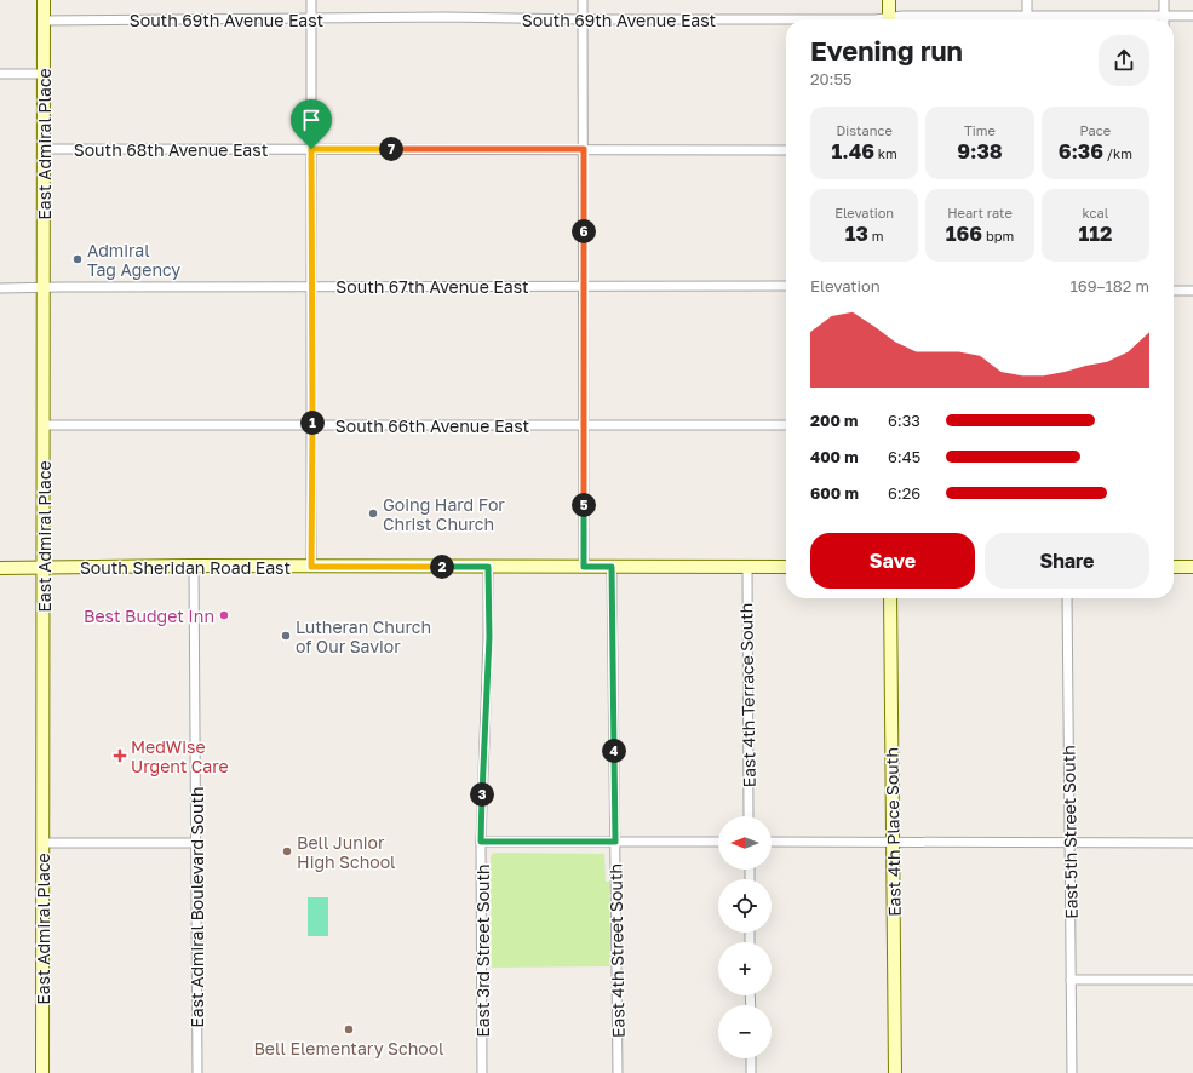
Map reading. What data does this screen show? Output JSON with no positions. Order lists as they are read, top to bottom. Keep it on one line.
{"streets":{"main road":["East Admiral Place","South Sheridan Road East","East 4th Place South"],"street":["South 69th Avenue East","South 68th Avenue East","South 67th Avenue East","South 66th Avenue East","East 4th Terrace South","East 5th Street South","East Admiral Boulevard South","East 3rd Street South","East 4th Street South"]},"crossings":[["South 69th Avenue East","East Admiral Place"],["East Admiral Place","South 68th Avenue East"],["East Admiral Place","South 67th Avenue East"],["East Admiral Place","South 66th Avenue East"],["East Admiral Place","South Sheridan Road East"],["South Sheridan Road East","East 4th Terrace South"],["South Sheridan Road East","East Admiral Boulevard South"],["South Sheridan Road East","East 3rd Street South"],["South Sheridan Road East","East 4th Street South"]],"places":{"other":["Admiral Tag Agency","Going Hard For Christ Church","Best Budget Inn","Lutheran Church of Our Savior","Bell Junior High School","Bell Elementary School"],"health":["MedWise Urgent Care"]},"north":"left","page":{"heading":["Evening run","20:55"],"stats":[["Distance","1.46 km"],["Time","9:38"],["Pace","6:36 /km"],["Elevation","13 m"],["Heart rate","166 bpm"],["kcal","112"]],"pins":["7","6","1","5","2","4","3"],"chart":["Elevation","169–182 m"],"list":[{"name":"200 m","note":"6:33"},{"name":"400 m","note":"6:45"},{"name":"600 m","note":"6:26"}],"buttons":["Save","Share"],"map_buttons":["+","−"]}}
